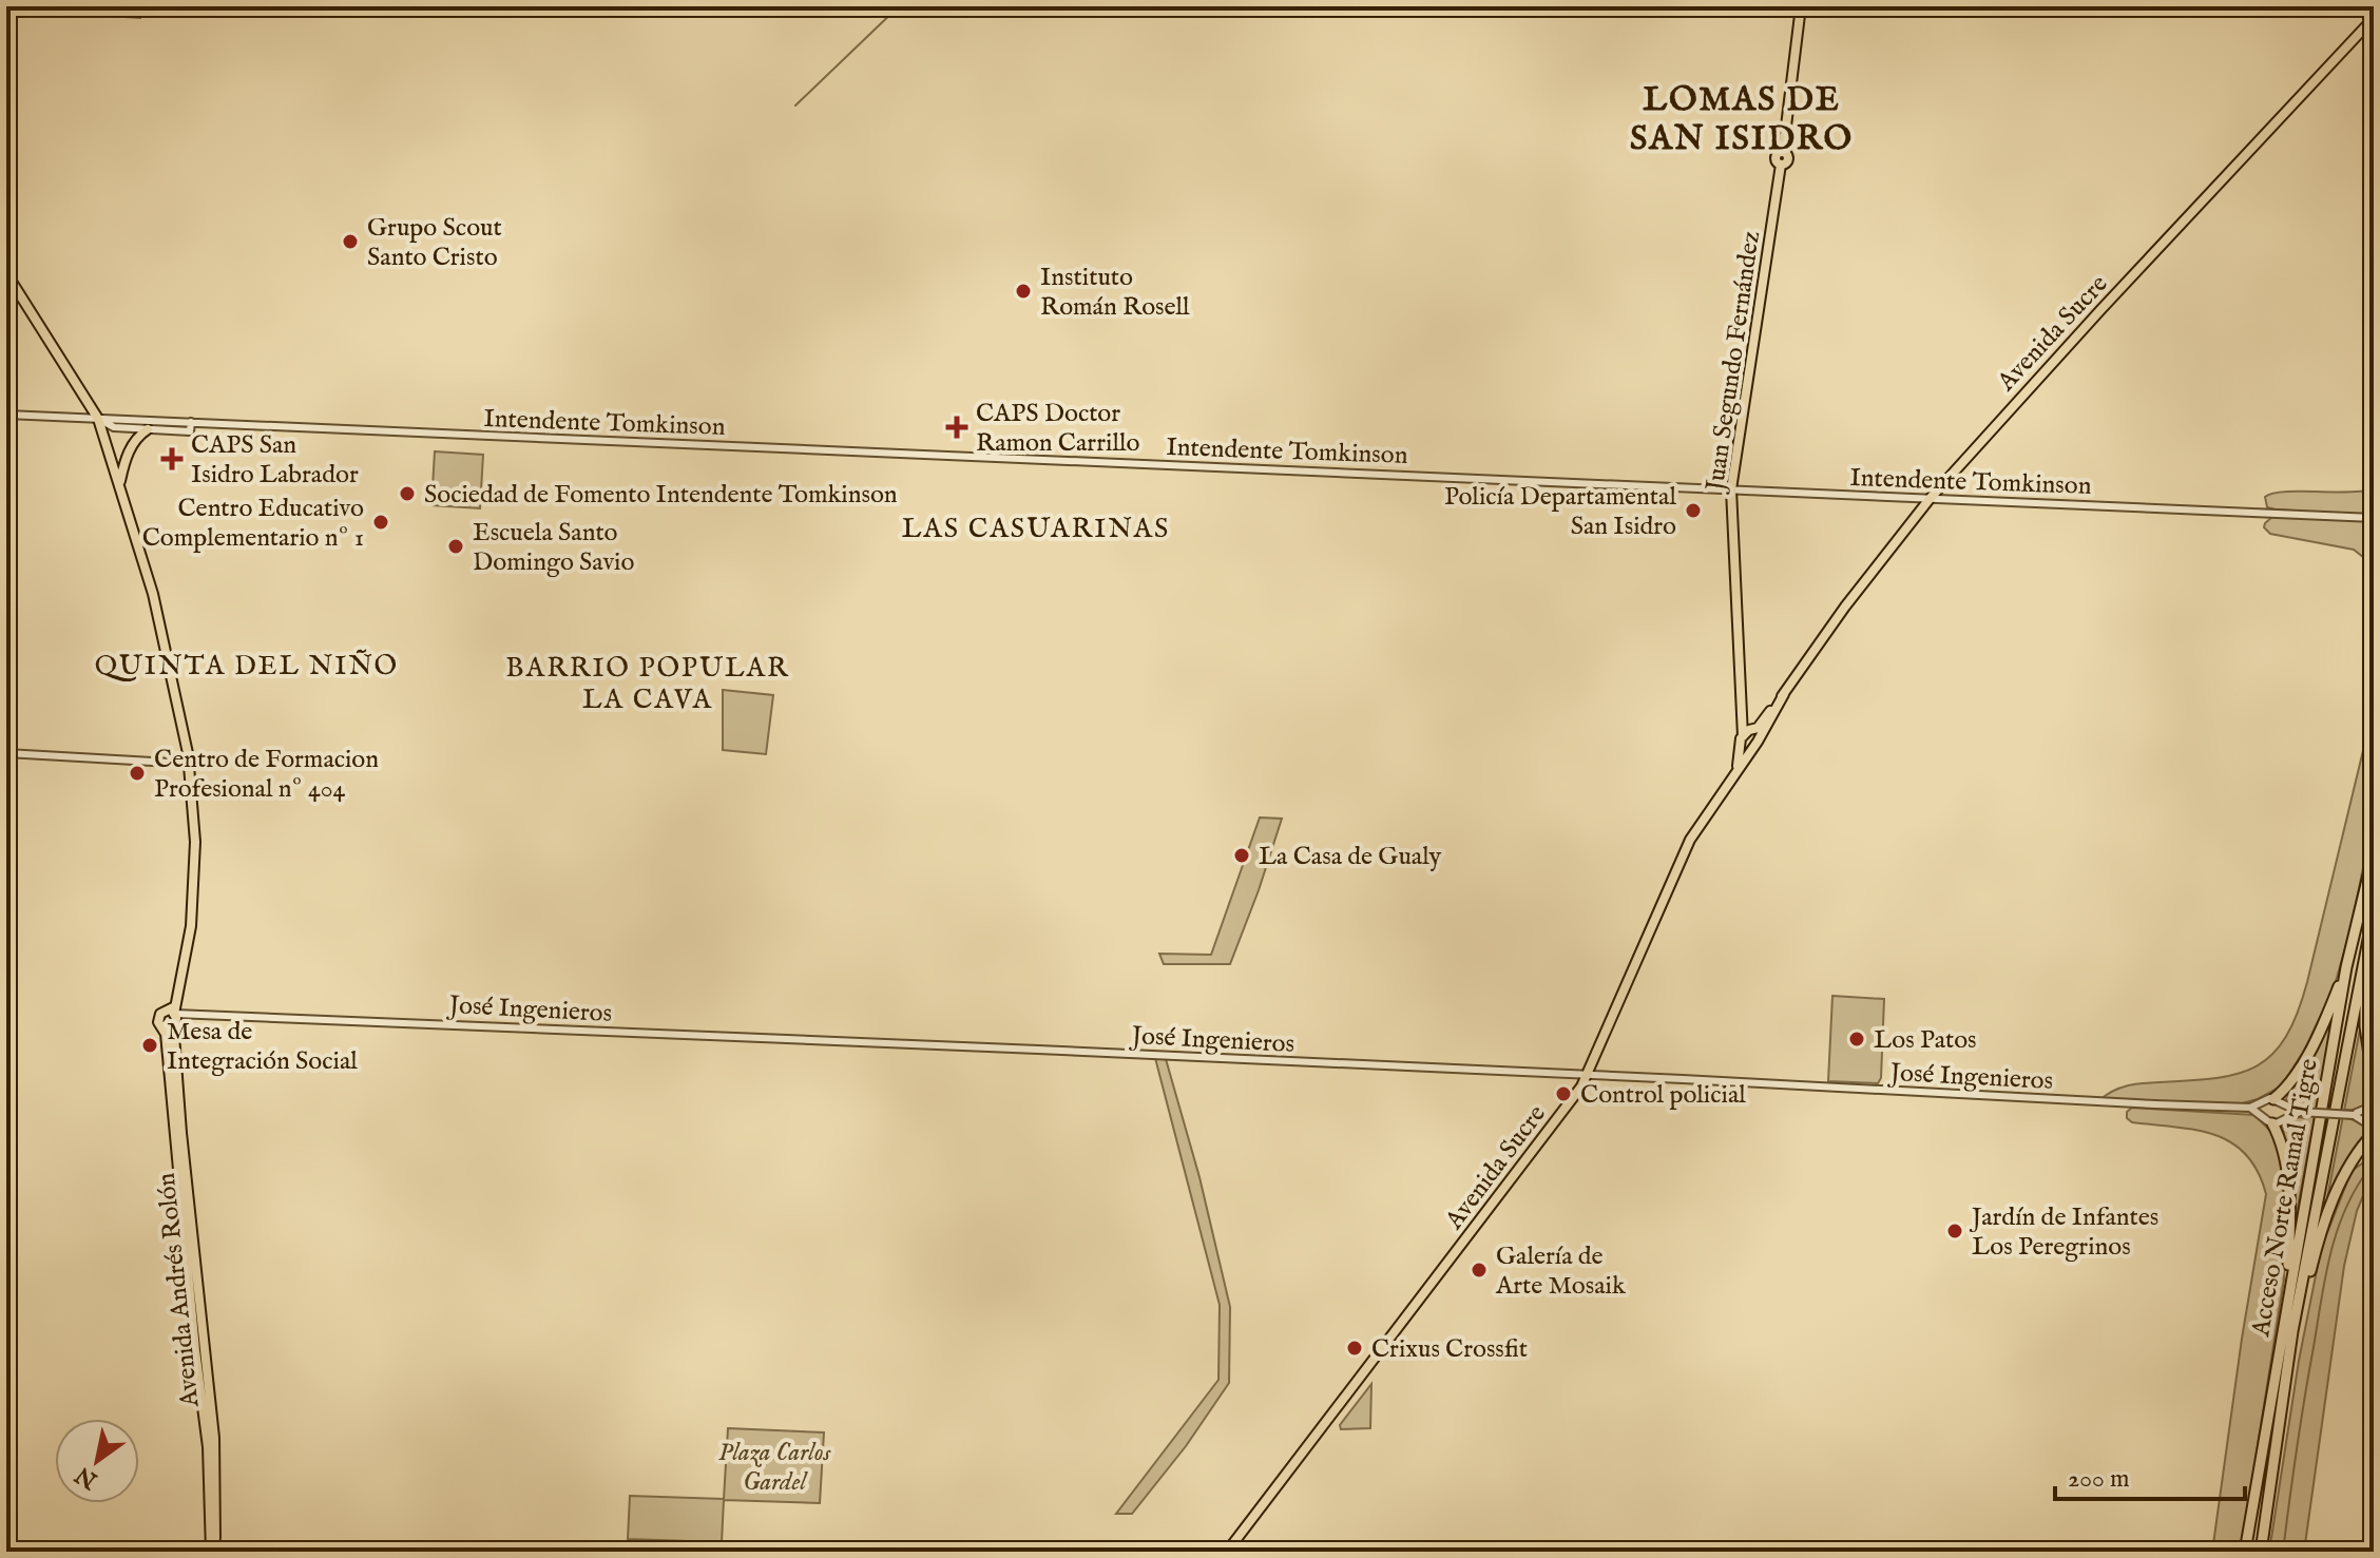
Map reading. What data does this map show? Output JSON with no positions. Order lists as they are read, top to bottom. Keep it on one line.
{"streets":{"highway":["Acceso Norte Ramal Tigre"],"main road":["Avenida Sucre","Juan Segundo Fernández","Avenida Andrés Rolón"],"street":["Intendente Tomkinson","José Ingenieros"]},"crossings":[["Avenida Sucre","Juan Segundo Fernández"],["Avenida Sucre","Intendente Tomkinson"],["Avenida Sucre","José Ingenieros"],["Juan Segundo Fernández","Intendente Tomkinson"],["Intendente Tomkinson","Avenida Andrés Rolón"],["José Ingenieros","Avenida Andrés Rolón"]],"districts":["LOMAS DE SAN ISIDRO","LAS CASUARINAS","QUINTA DEL NIÑO","BARRIO POPULAR LA CAVA"],"parks":["Plaza Carlos Gardel"],"places":{"other":["Grupo Scout Santo Cristo","Instituto Román Rosell","Sociedad de Fomento Intendente Tomkinson","Policía Departamental San Isidro","Centro Educativo Complementario nº 1","Escuela Santo Domingo Savio","Centro de Formacion Profesional nº 404","La Casa de Gualy","Los Patos","Mesa de Integración Social","Control policial","Jardín de Infantes Los Peregrinos","Galería de Arte Mosaik","Crixus Crossfit"],"health":["CAPS Doctor Ramon Carrillo","CAPS San Isidro Labrador"]},"scale_bar":"200 m","north":"bottom left"}
